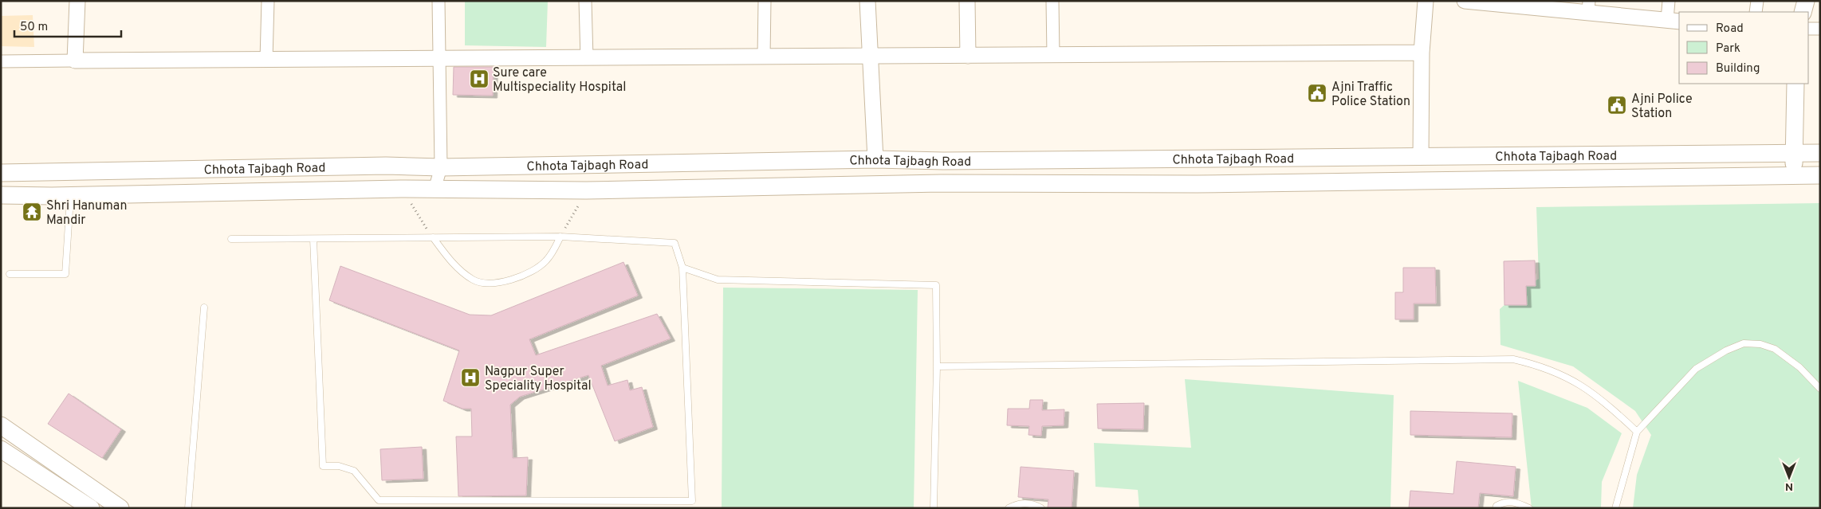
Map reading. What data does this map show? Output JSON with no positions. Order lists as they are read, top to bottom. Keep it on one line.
{"streets":{"main road":["Chhota Tajbagh Road"]},"places":{"hospital":["Sure care Multispeciality Hospital","Nagpur Super Speciality Hospital"],"public building":["Ajni Traffic Police Station","Ajni Police Station"],"temple":["Shri Hanuman Mandir"]},"legend":["Road","Park","Building"],"scale_bar":"50 m","north":"bottom"}
